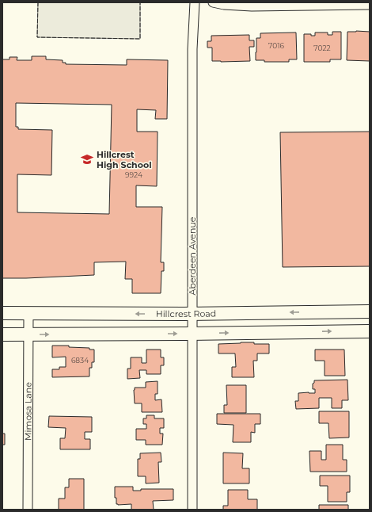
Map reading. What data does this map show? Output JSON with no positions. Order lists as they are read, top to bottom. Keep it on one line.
{"streets":{"main road":["Hillcrest Road"],"street":["Aberdeen Avenue","Mimosa Lane"]},"crossings":[["Aberdeen Avenue","Hillcrest Road"],["Hillcrest Road","Mimosa Lane"]],"places":{"school or university":["Hillcrest High School"]},"house_numbers":["7016","7022","9924","6834"]}
